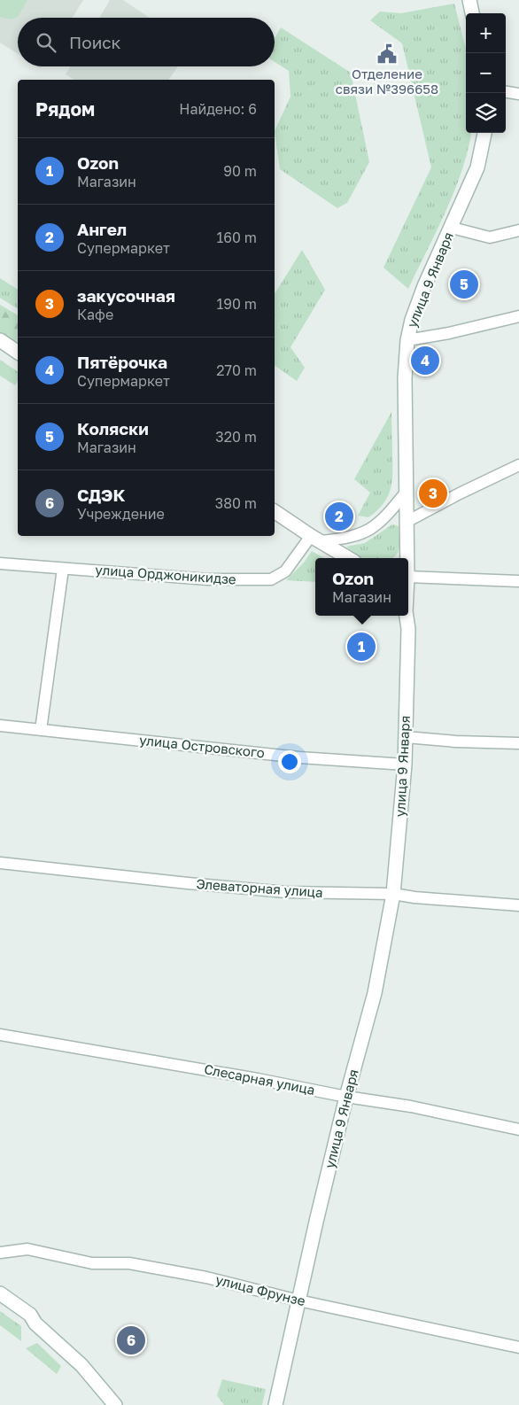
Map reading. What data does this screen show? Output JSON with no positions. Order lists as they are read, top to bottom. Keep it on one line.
{"streets":{"main road":["улица 9 Января"],"street":["улица Орджоникидзе","улица Островского","Элеваторная улица","Слесарная улица","улица Фрунзе"]},"crossings":[["улица 9 Января","улица Островского"],["улица 9 Января","Элеваторная улица"],["улица 9 Января","Слесарная улица"],["улица 9 Января","улица Фрунзе"]],"places":{"public building":["Отделение связи №396658"]},"page":{"map_buttons":["+","−"],"search":"Поиск","heading":["Рядом","Найдено: 6"],"list":[{"mark":"1","name":"Ozon","note":"Магазин","value":"90 m"},{"mark":"2","name":"Ангел","note":"Супермаркет","value":"160 m"},{"mark":"3","name":"закусочная","note":"Кафе","value":"190 m"},{"mark":"4","name":"Пятёрочка","note":"Супермаркет","value":"270 m"},{"mark":"5","name":"Коляски","note":"Магазин","value":"320 m"},{"mark":"6","name":"СДЭК","note":"Учреждение","value":"380 m"}],"pins":["5","4","3","2","1","6"],"popup":["Ozon","Магазин"]}}
